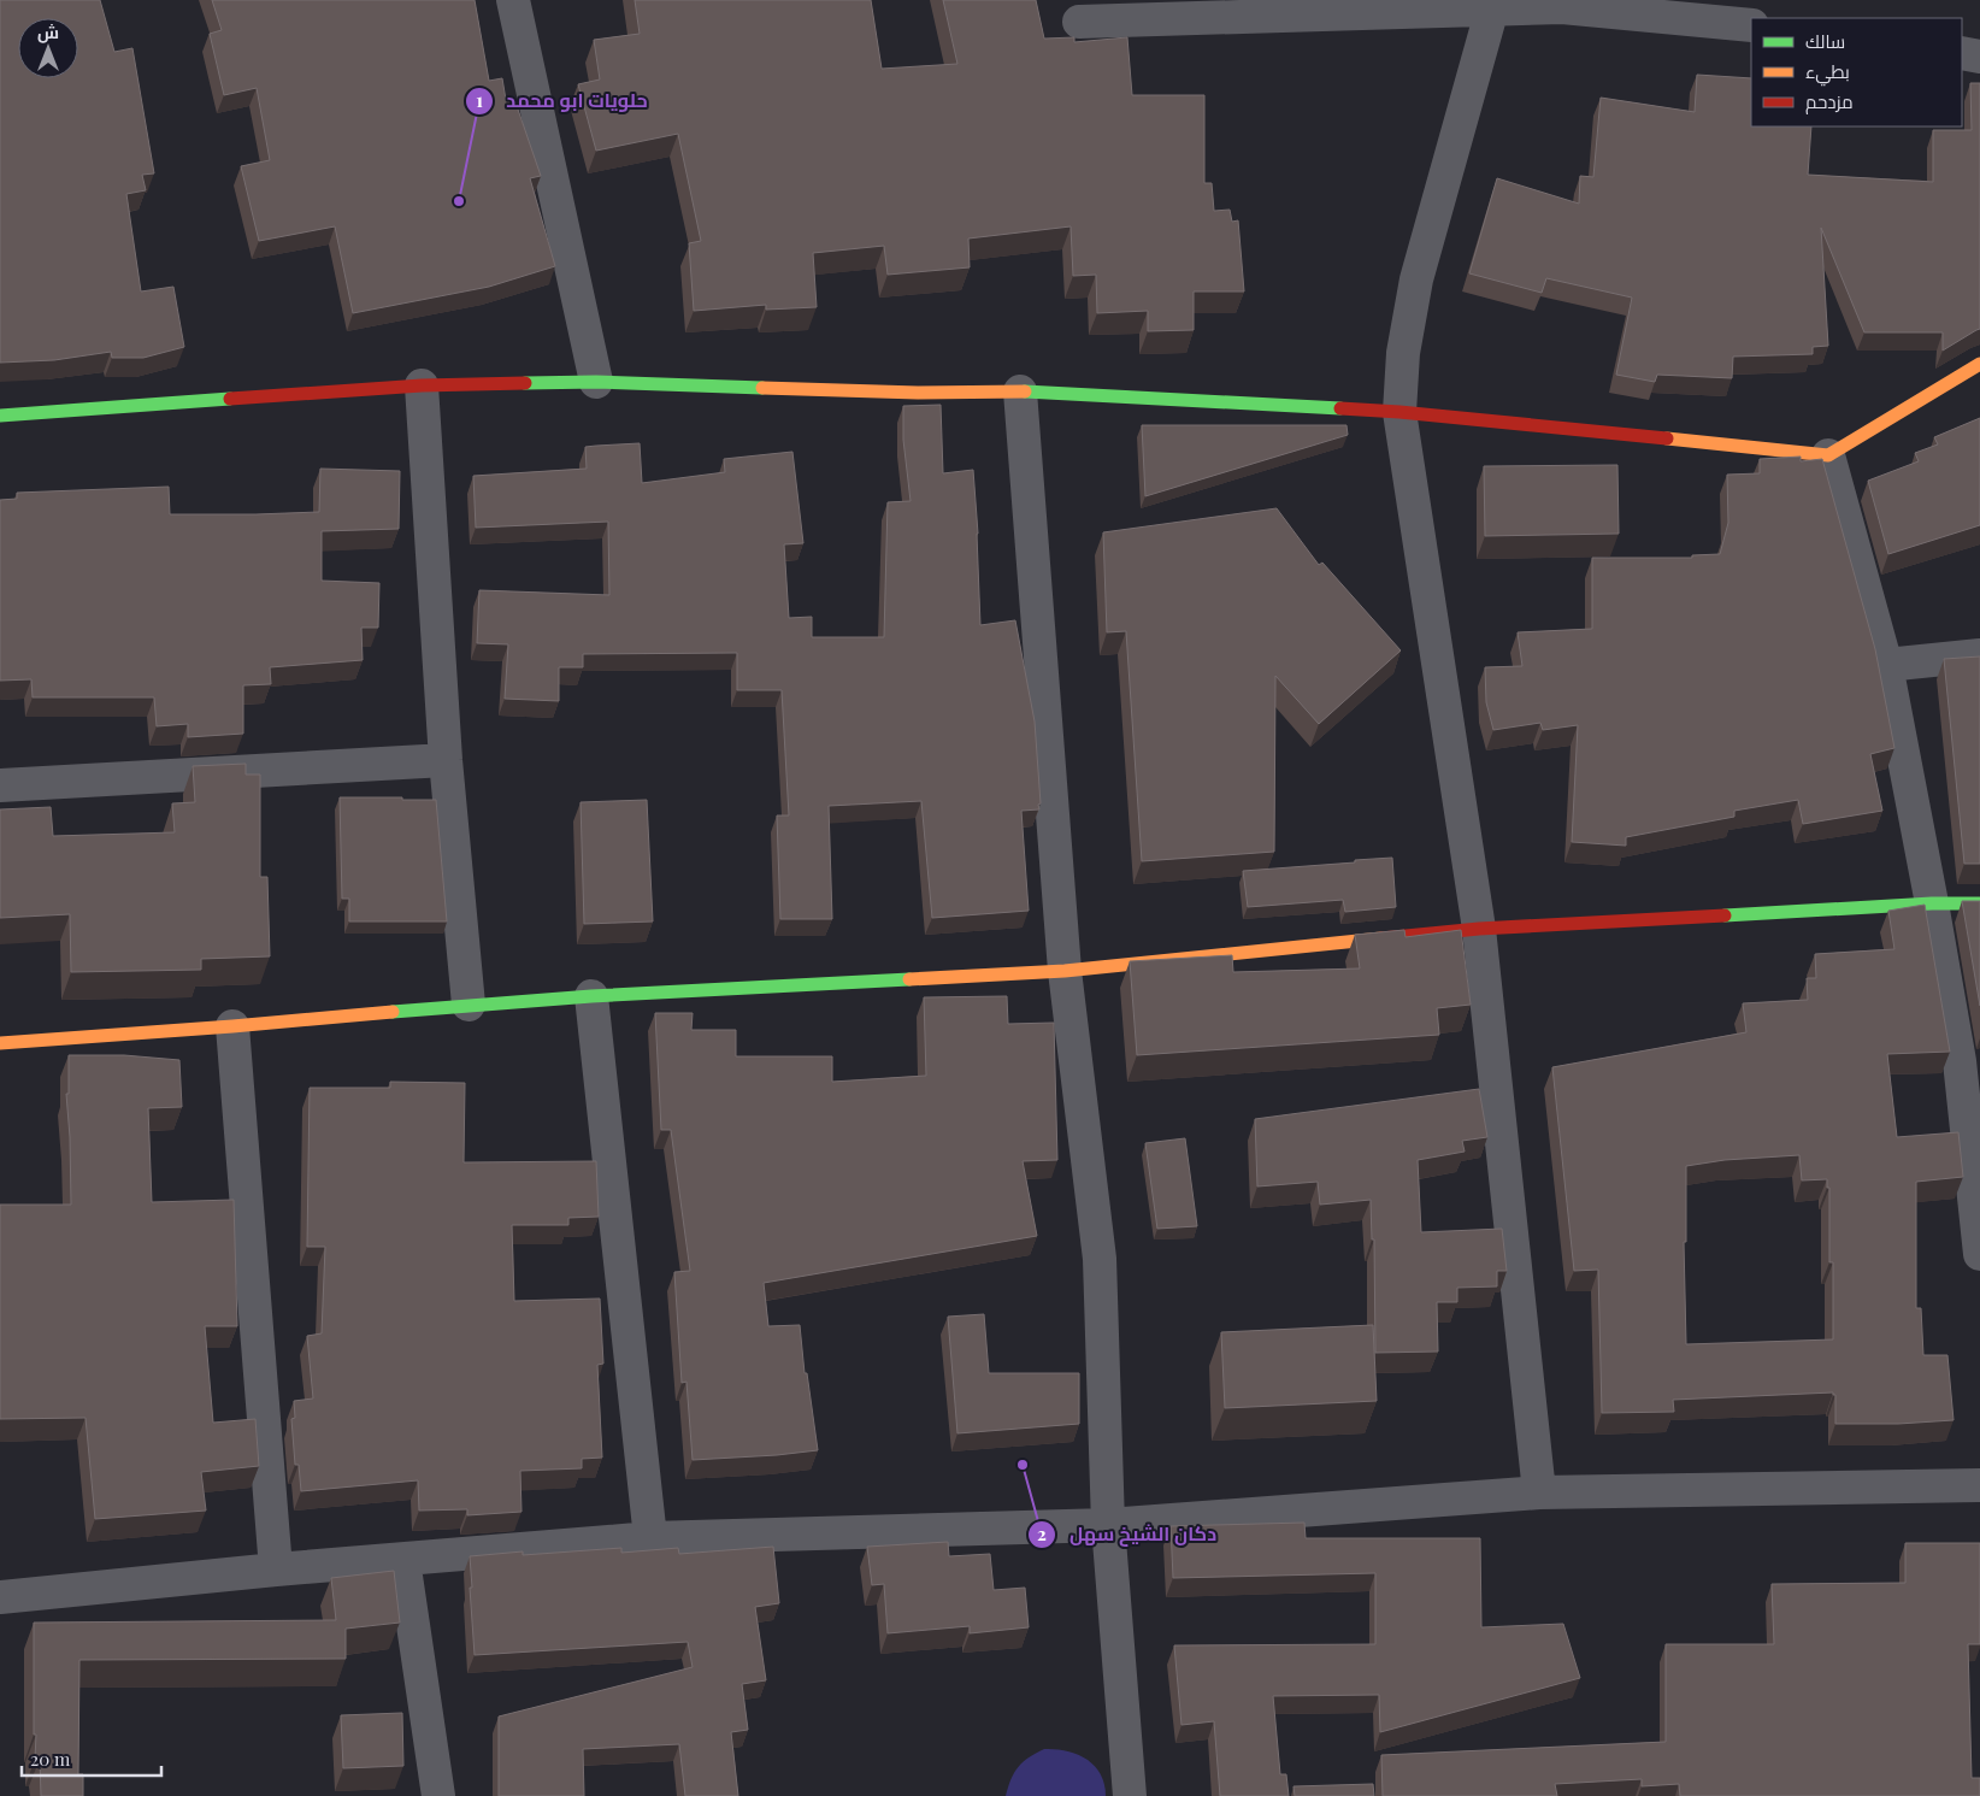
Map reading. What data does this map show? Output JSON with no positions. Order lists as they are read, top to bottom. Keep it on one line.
{"places":["حلويات ابو محمد","دكان الشيخ سهل"],"legend":["سالك","بطيء","مزدحم"],"scale_bar":"20 m","north":"top"}
